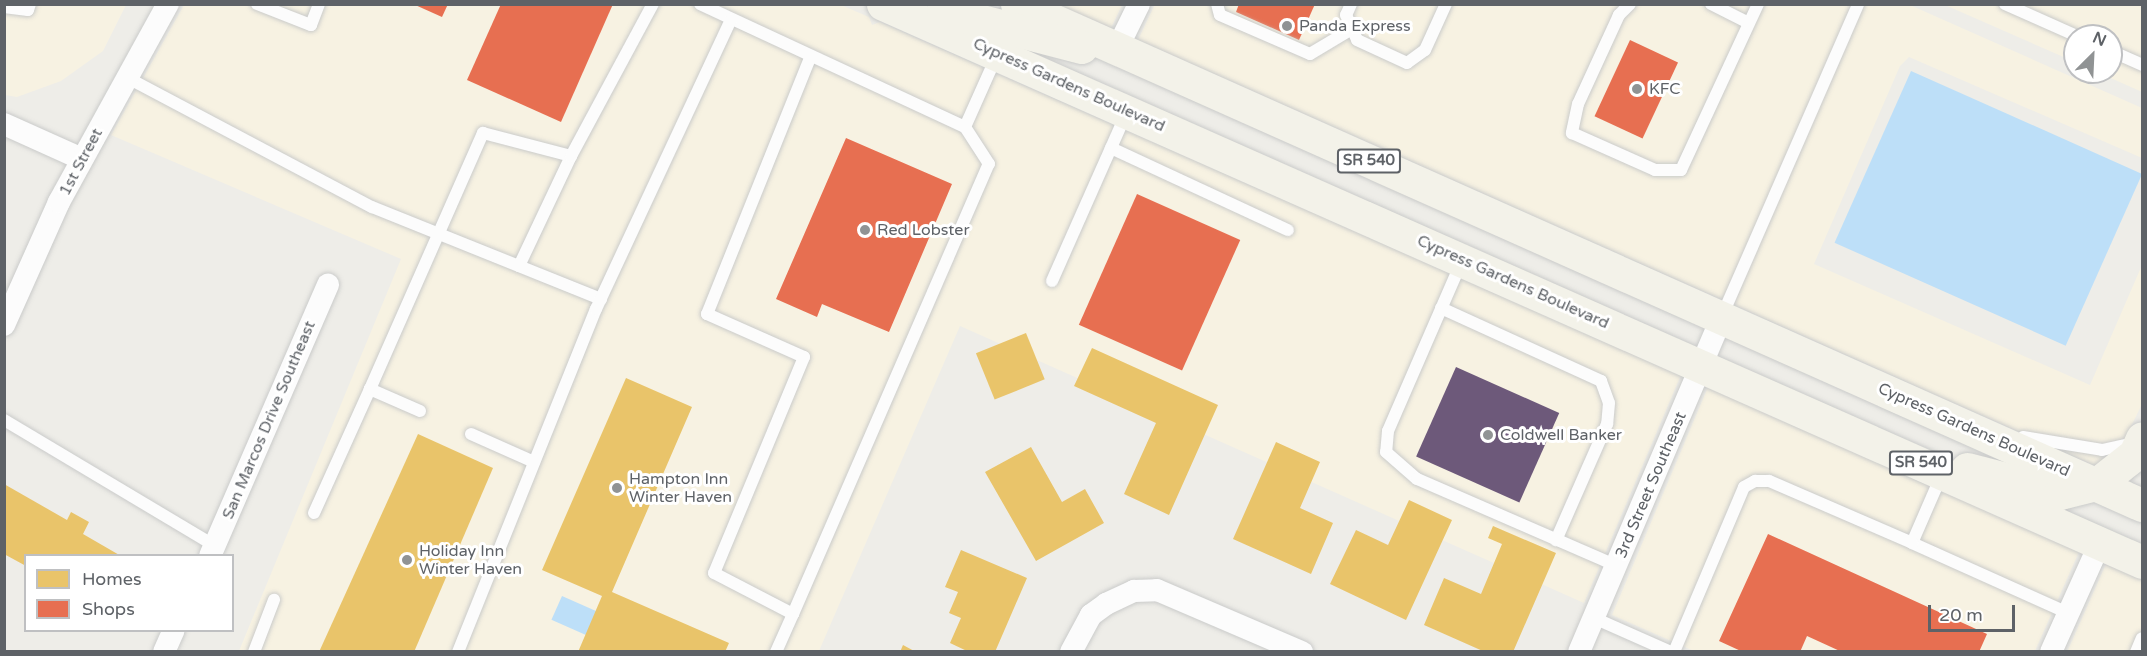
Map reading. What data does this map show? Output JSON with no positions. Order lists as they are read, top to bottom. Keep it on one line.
{"streets":{"main road":["Cypress Gardens Boulevard","SR 540"],"street":["1st Street","San Marcos Drive Southeast","3rd Street Southeast"]},"crossings":[["Cypress Gardens Boulevard","3rd Street Southeast"]],"places":["Panda Express","KFC","Red Lobster","Coldwell Banker","Hampton Inn Winter Haven","Holiday Inn Winter Haven"],"legend":["Homes","Shops"],"scale_bar":"20 m","north":"top right"}
